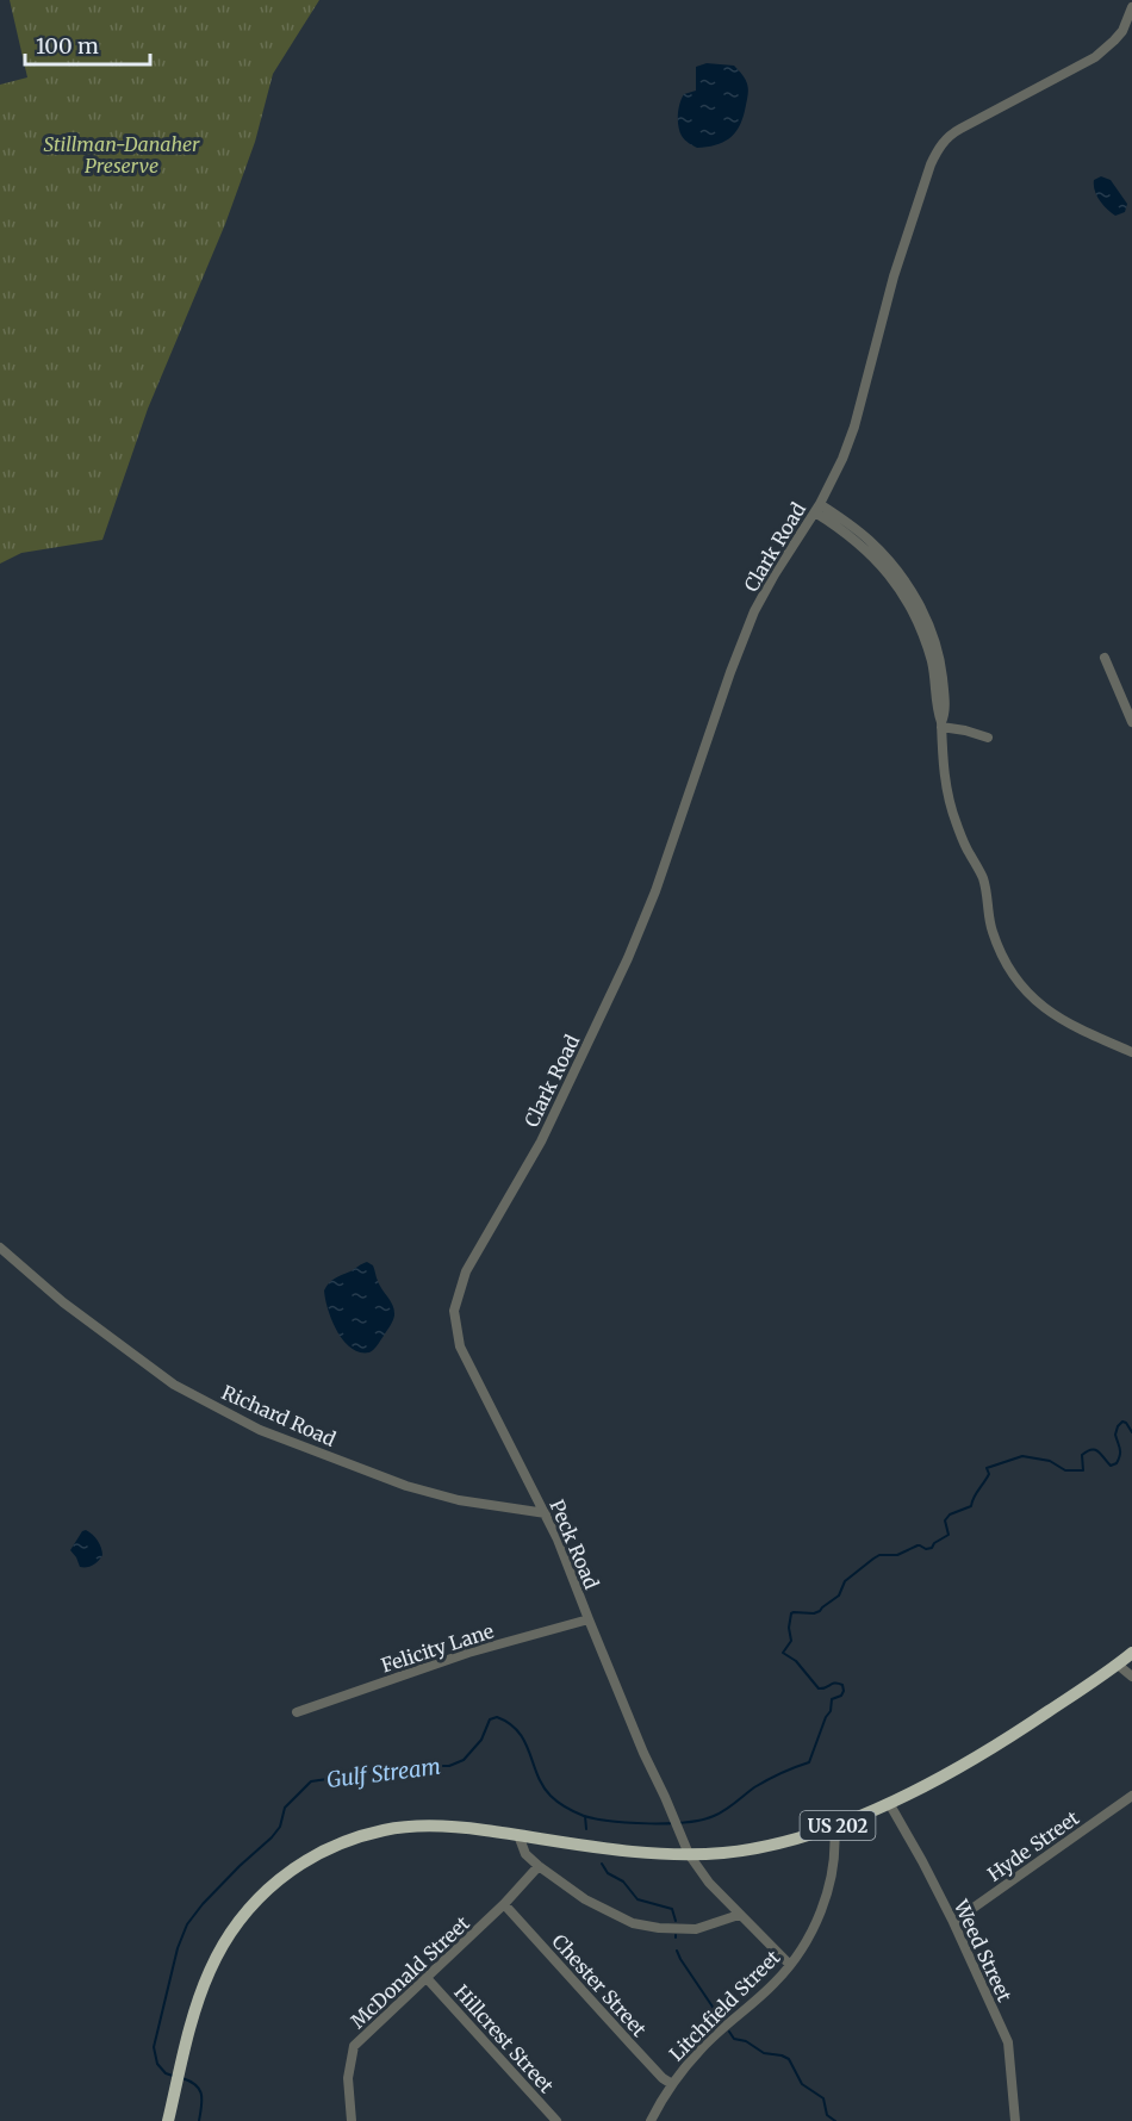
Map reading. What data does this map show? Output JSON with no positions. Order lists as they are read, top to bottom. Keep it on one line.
{"streets":{"highway":["US 202"],"street":["Clark Road","Richard Road","Peck Road","Felicity Lane","Hyde Street","Weed Street","McDonald Street","Chester Street","Litchfield Street","Hillcrest Street"]},"crossings":[["Clark Road","Peck Road"],["Richard Road","Peck Road"],["Peck Road","Felicity Lane"],["Peck Road","US 202"],["Peck Road","Litchfield Street"],["US 202","Weed Street"],["US 202","Litchfield Street"],["Hyde Street","Weed Street"],["McDonald Street","Chester Street"],["McDonald Street","Hillcrest Street"],["Chester Street","Litchfield Street"]],"water":["Gulf Stream"],"parks":["Stillman-Danaher Preserve"],"scale_bar":"100 m"}
